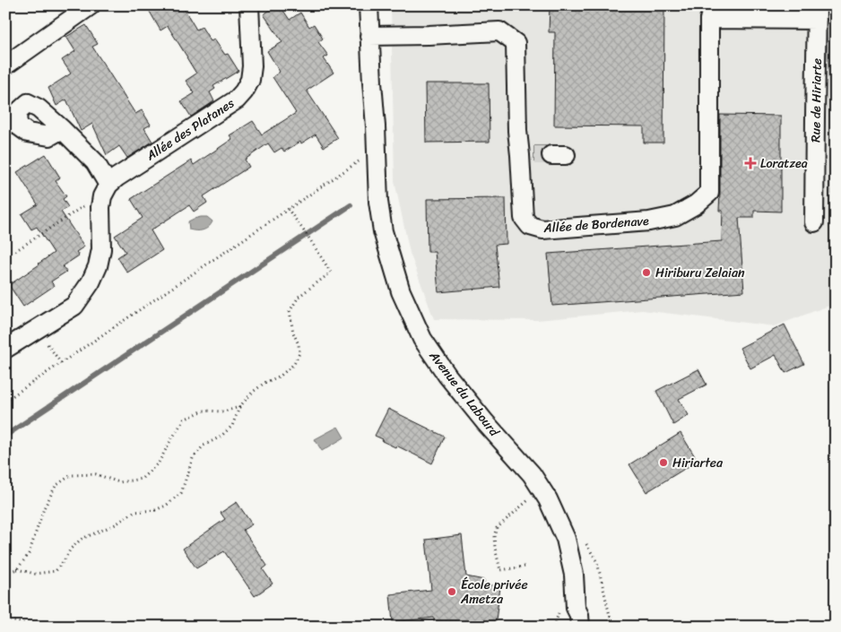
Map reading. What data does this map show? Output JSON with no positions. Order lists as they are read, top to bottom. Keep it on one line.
{"streets":{"street":["Rue de Hiriarte","Allée des Platanes","Allée de Bordenave","Avenue du Labourd"]},"crossings":[["Rue de Hiriarte","Allée de Bordenave"],["Allée de Bordenave","Avenue du Labourd"]],"places":{"health":["Loratzea"],"other":["Hiriburu Zelaian","Hiriartea","École privée Ametza"]}}
